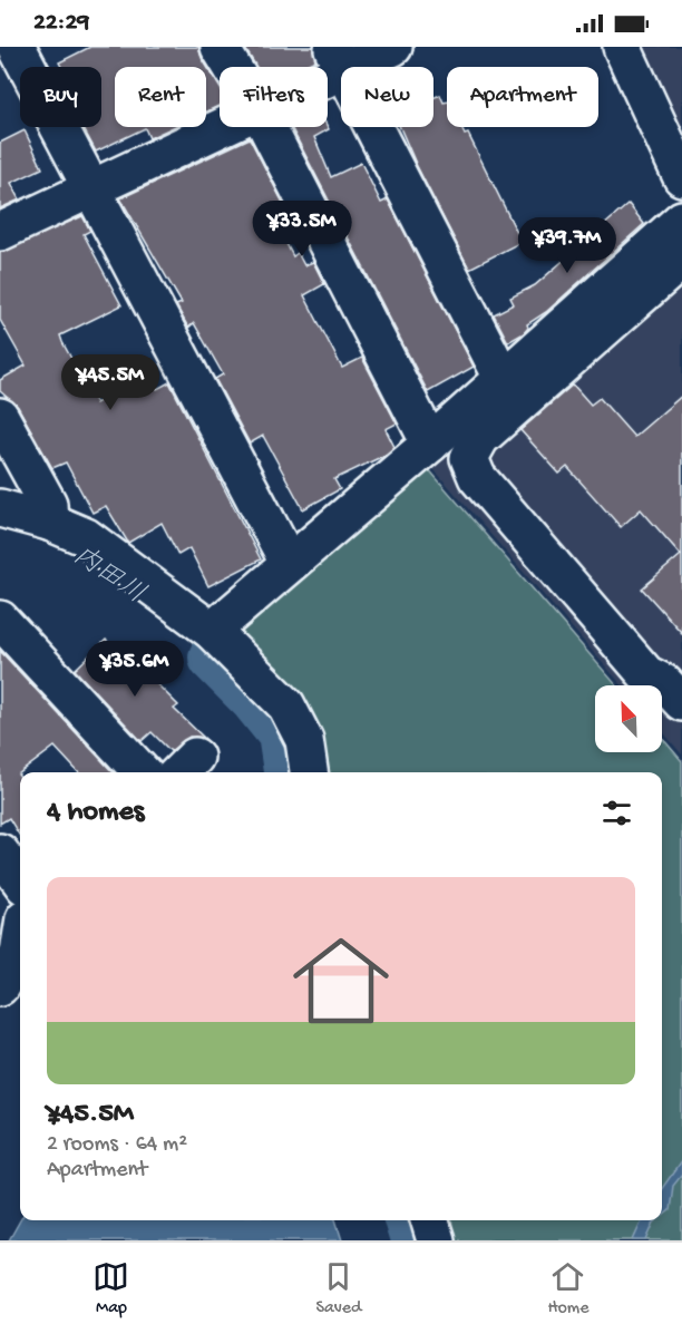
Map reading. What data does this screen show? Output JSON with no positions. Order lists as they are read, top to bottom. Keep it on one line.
{"water":["内田川"],"north":"top left","page":{"status":"22:29","chip":["Buy","Rent","Filters","New","Apartment"],"price":["¥33.5M","¥39.7M","¥45.5M","¥35.6M"],"heading":"4 homes","list":[{"name":"¥45.5M","note":"2 rooms · 64 m² · Apartment"}],"tabs":["Map","Saved","Home"]}}
